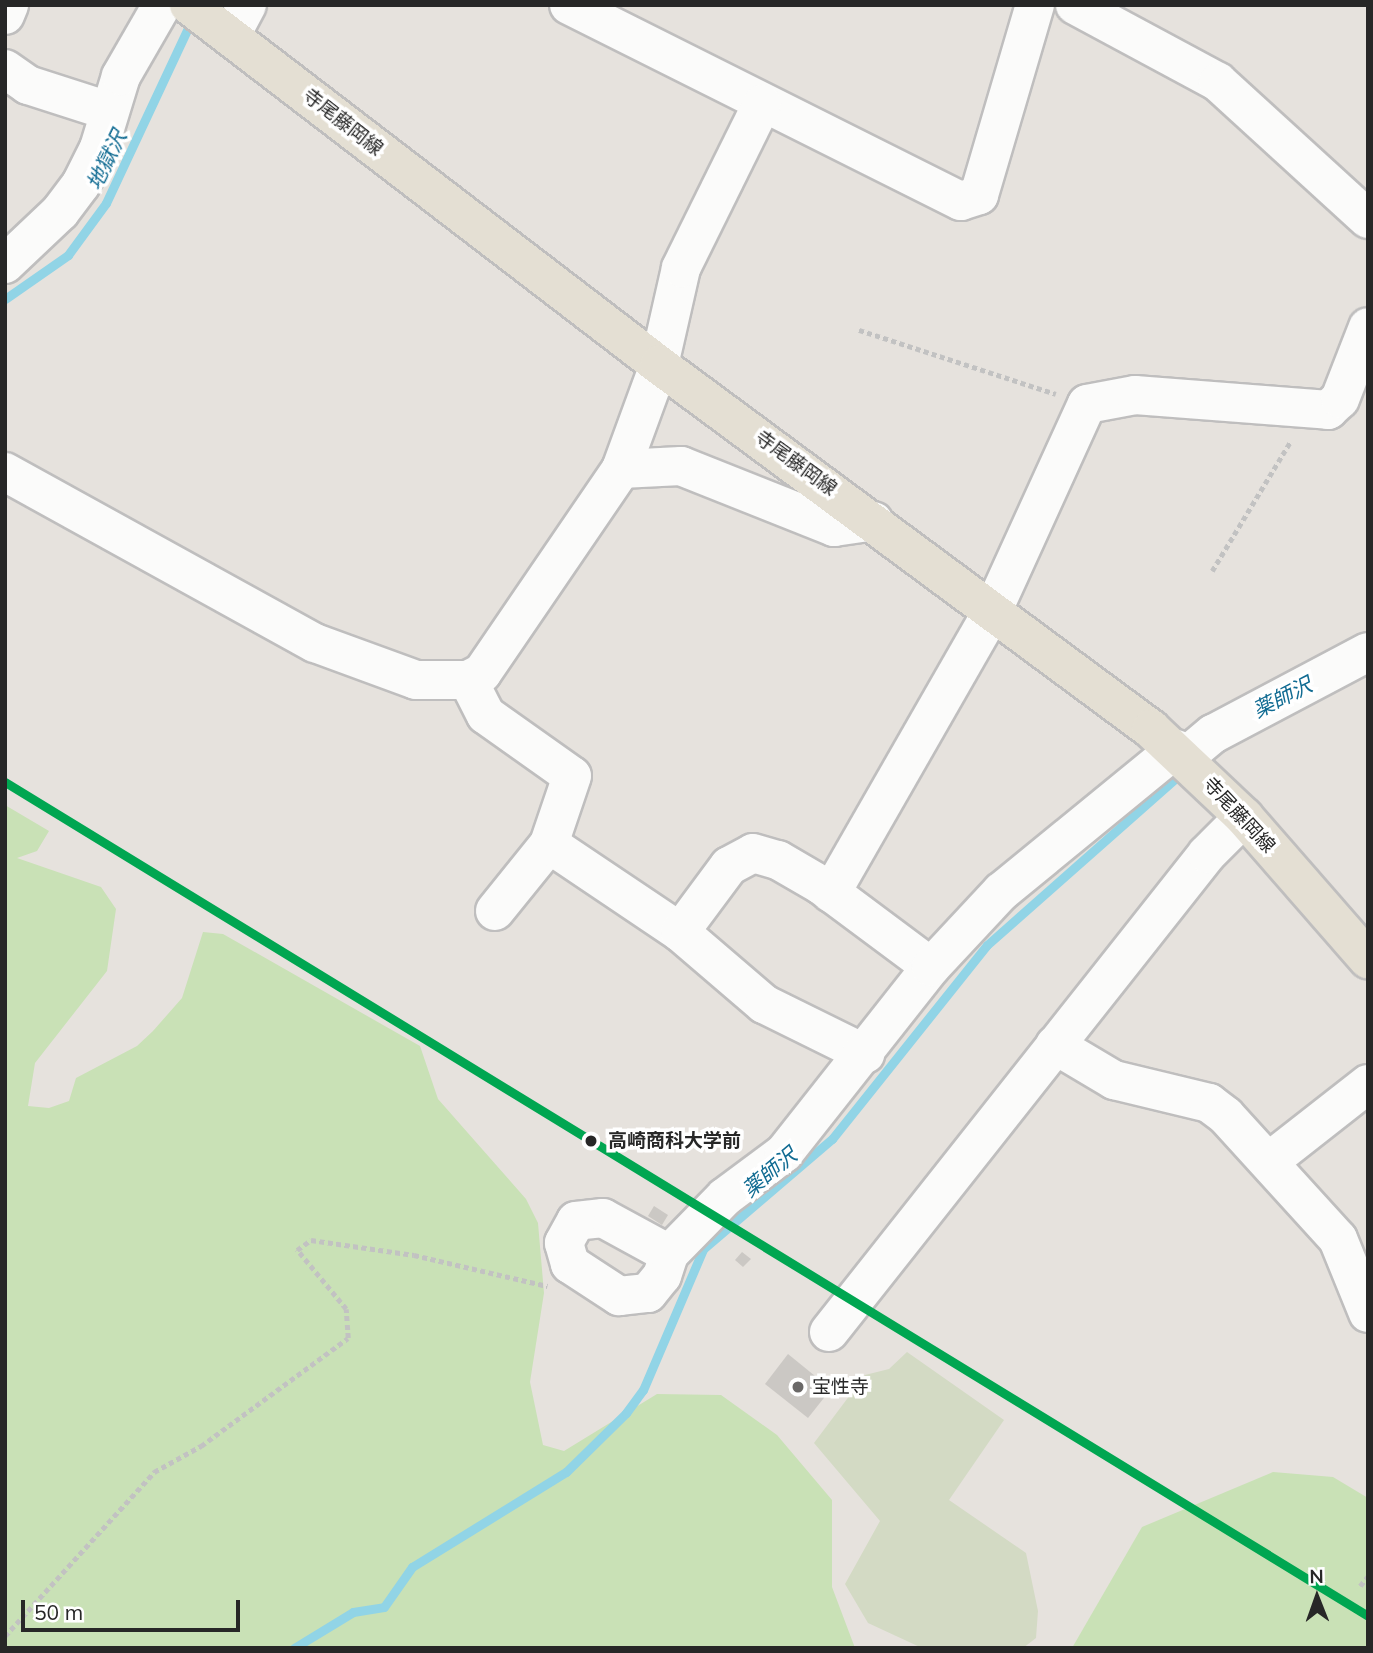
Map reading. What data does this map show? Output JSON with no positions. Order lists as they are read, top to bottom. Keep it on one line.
{"streets":{"main road":["寺尾藤岡線"]},"water":["地獄沢","薬師沢"],"places":["高崎商科大学前","宝性寺"],"scale_bar":"50 m","north":"top"}
